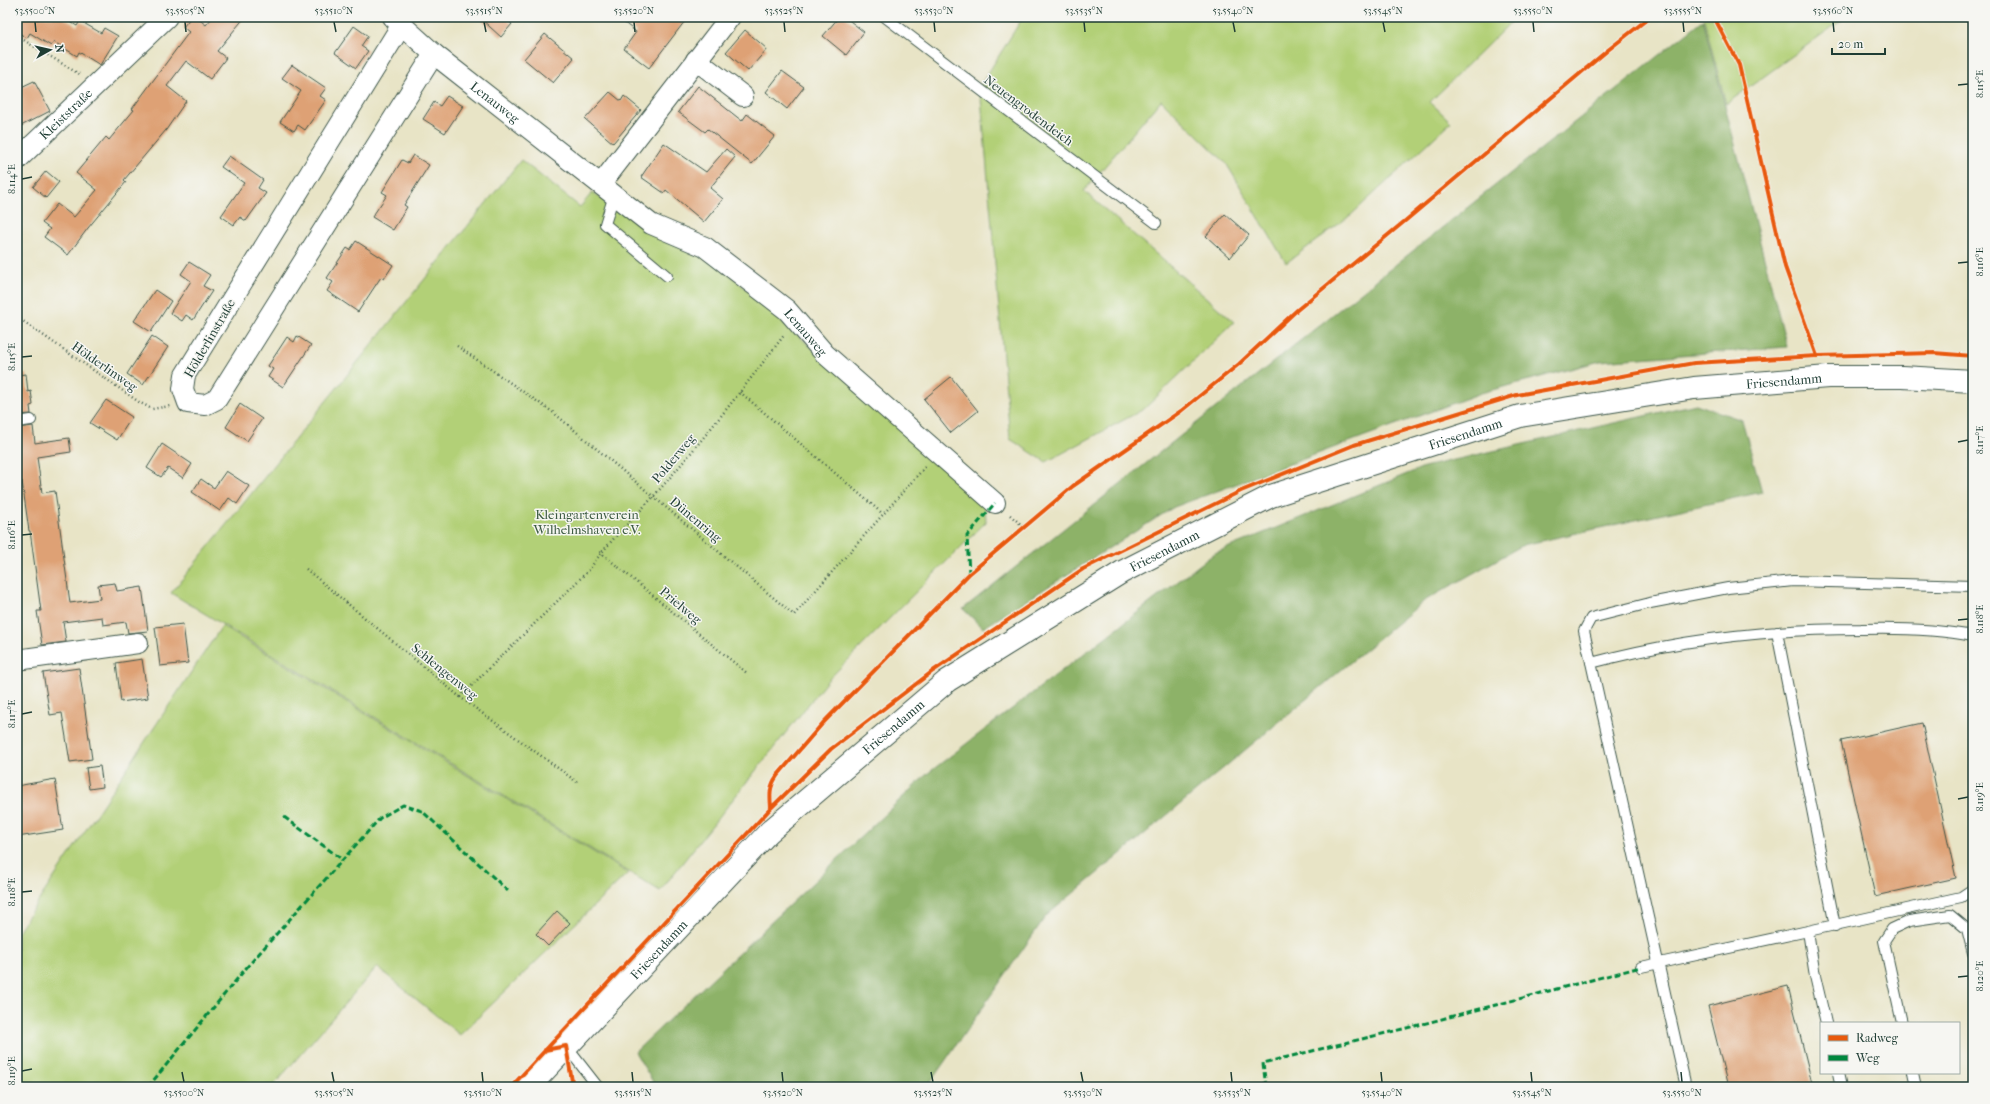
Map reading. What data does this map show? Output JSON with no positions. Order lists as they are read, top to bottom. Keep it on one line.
{"streets":{"main road":["Friesendamm"],"street":["Lenauweg","Kleiststraße","Hölderlinstraße"],"lane":["Neuengrodendeich"],"path":["Hölderlinweg","Polderweg","Dünenring","Prielweg","Schlengenweg"]},"crossings":[["Lenauweg","Hölderlinstraße"],["Hölderlinstraße","Hölderlinweg"],["Polderweg","Dünenring"],["Polderweg","Prielweg"],["Polderweg","Schlengenweg"]],"parks":["Kleingartenverein Wilhelmshaven e.V."],"legend":["Radweg","Weg"],"scale_bar":"20 m","north":"right","coordinates":["53.5500°N","53.5505°N","53.5510°N","53.5515°N","53.5520°N","53.5525°N","53.5530°N","53.5535°N","53.5540°N","53.5545°N","53.5550°N","53.5555°N","53.5560°N","8.115°E","8.114°E","8.116°E","8.117°E","8.118°E","8.119°E","8.120°E"]}
